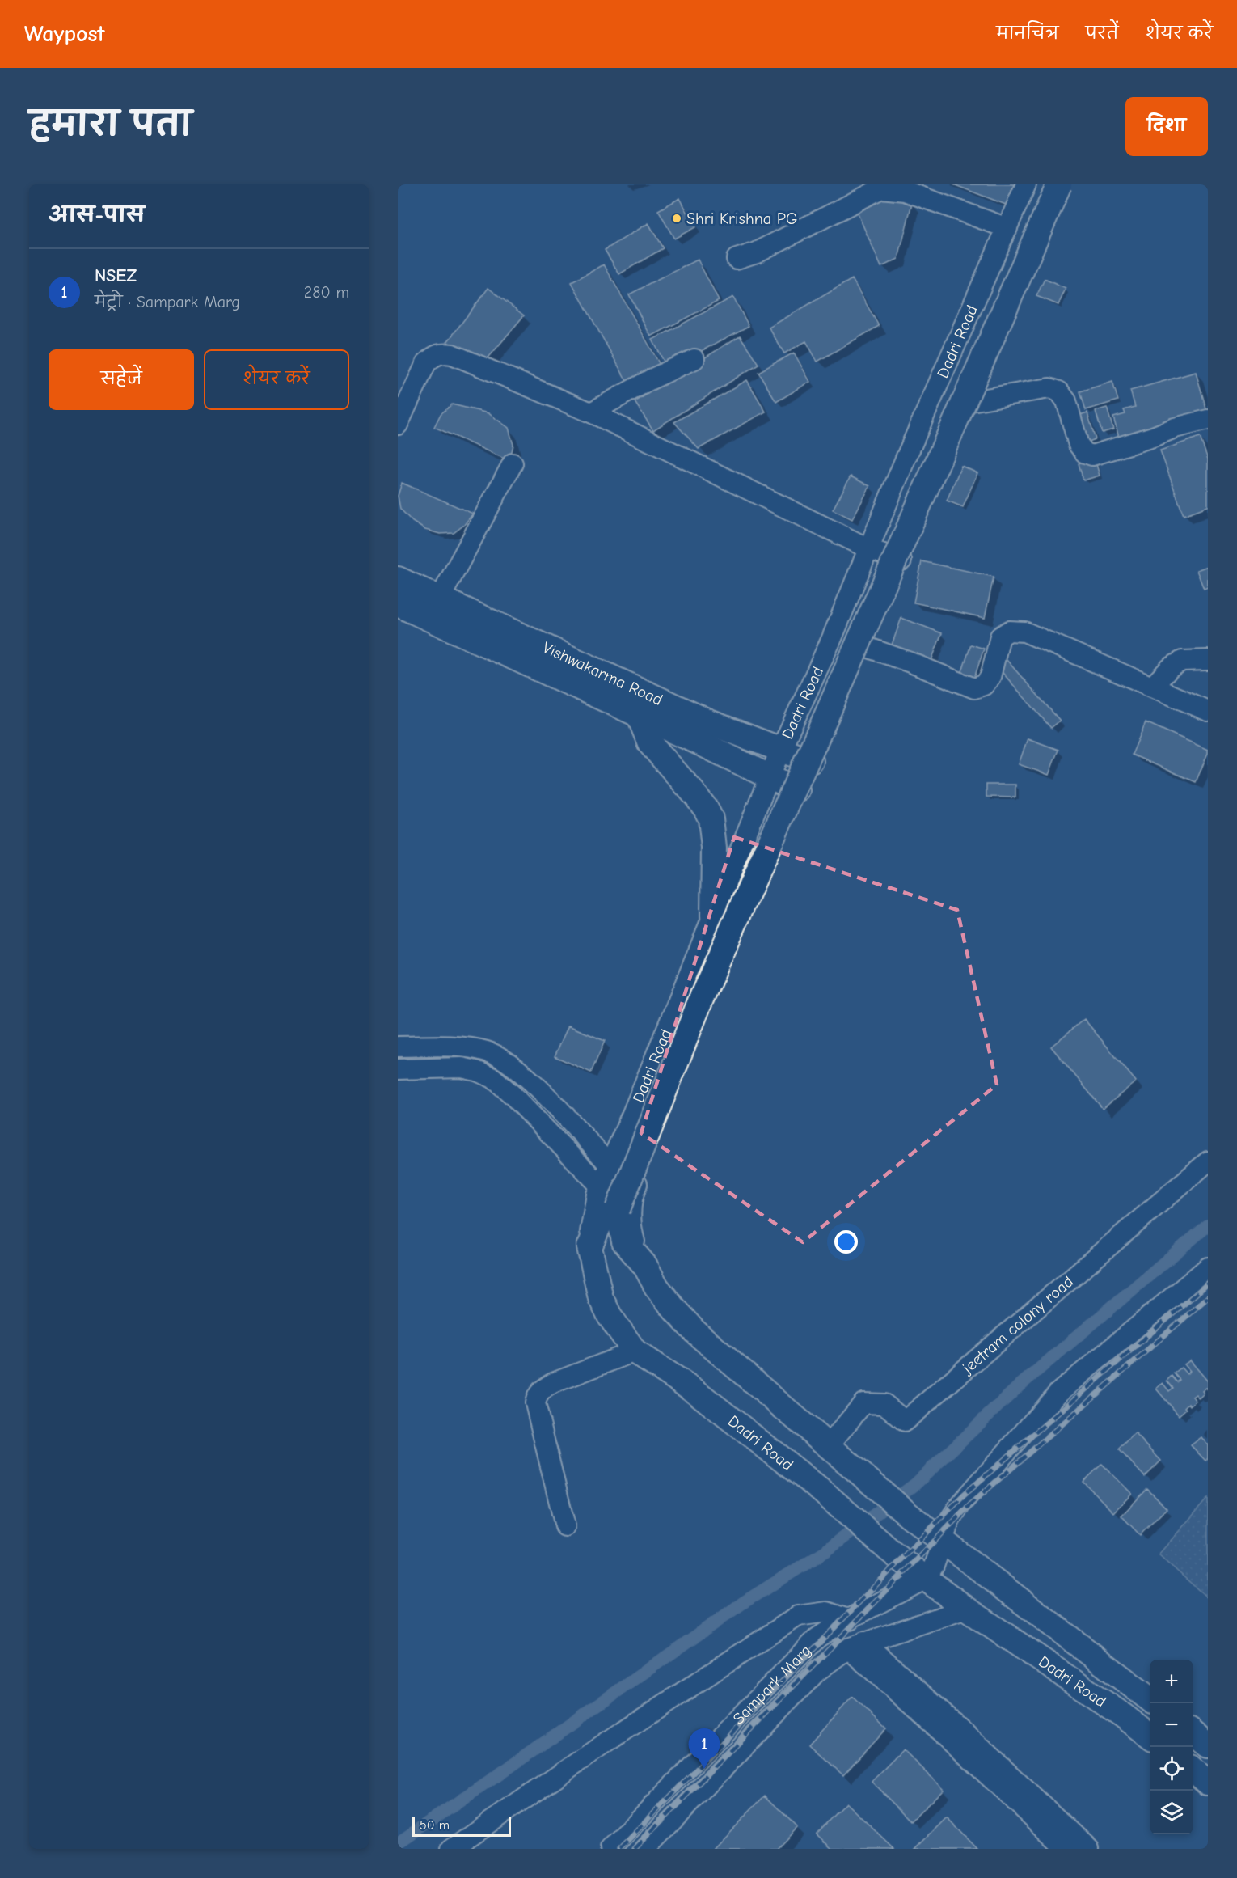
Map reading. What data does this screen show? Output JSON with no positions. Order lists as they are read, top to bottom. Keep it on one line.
{"streets":{"main road":["Dadri Road","Vishwakarma Road"],"street":["jeetram colony road","Sampark Marg"]},"crossings":[["Dadri Road","Vishwakarma Road"],["Dadri Road","jeetram colony road"],["Dadri Road","Sampark Marg"]],"places":["Shri Krishna PG"],"scale_bar":"50 m","page":{"header":"Waypost","nav":["मानचित्र","परतें","शेयर करें"],"title":"हमारा पता","buttons":["दिशा",["सहेजें","शेयर करें"]],"heading":"आस-पास","list":[{"mark":"1","name":"NSEZ","note":"मेट्रो · Sampark Marg","value":"280 m"}],"map_buttons":["+","−"],"pins":"1","scale":"50 m"}}
